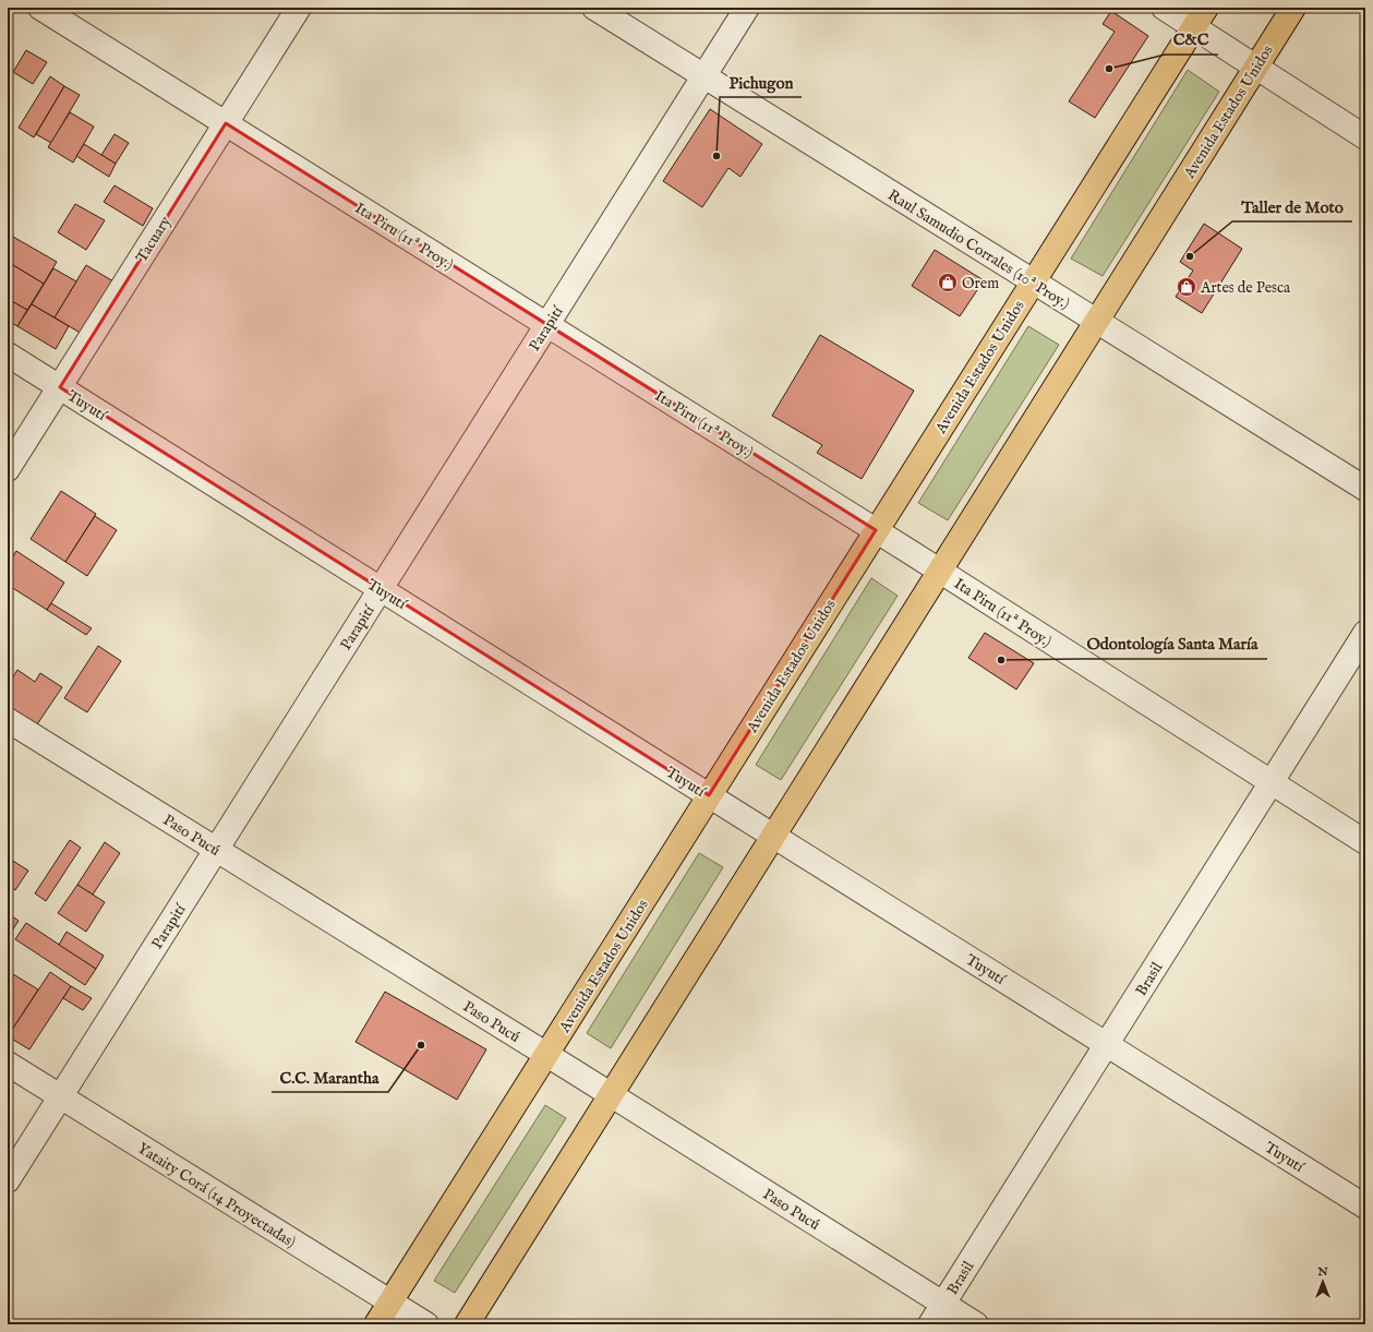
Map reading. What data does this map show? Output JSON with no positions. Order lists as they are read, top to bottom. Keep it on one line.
{"streets":{"main road":["Avenida Estados Unidos"],"street":["Ita Piru (11ª Proy.)","Tacuary","Raul Samudio Corrales (10ª Proy.)","Parapití","Tuyutí","Paso Pucú","Brasil","Yataity Corá (14 Proyectadas)"]},"crossings":[["Avenida Estados Unidos","Ita Piru (11ª Proy.)"],["Avenida Estados Unidos","Raul Samudio Corrales (10ª Proy.)"],["Avenida Estados Unidos","Tuyutí"],["Avenida Estados Unidos","Paso Pucú"],["Avenida Estados Unidos","Yataity Corá (14 Proyectadas)"],["Ita Piru (11ª Proy.)","Tacuary"],["Ita Piru (11ª Proy.)","Parapití"],["Ita Piru (11ª Proy.)","Brasil"],["Tacuary","Tuyutí"],["Raul Samudio Corrales (10ª Proy.)","Parapití"],["Parapití","Tuyutí"],["Parapití","Paso Pucú"],["Parapití","Yataity Corá (14 Proyectadas)"],["Tuyutí","Brasil"],["Paso Pucú","Brasil"]],"places":{"other":["C&C","Pichugon","Taller de Moto","Odontología Santa María","C.C. Marantha"],"shop":["Orem","Artes de Pesca"]},"north":"top"}
